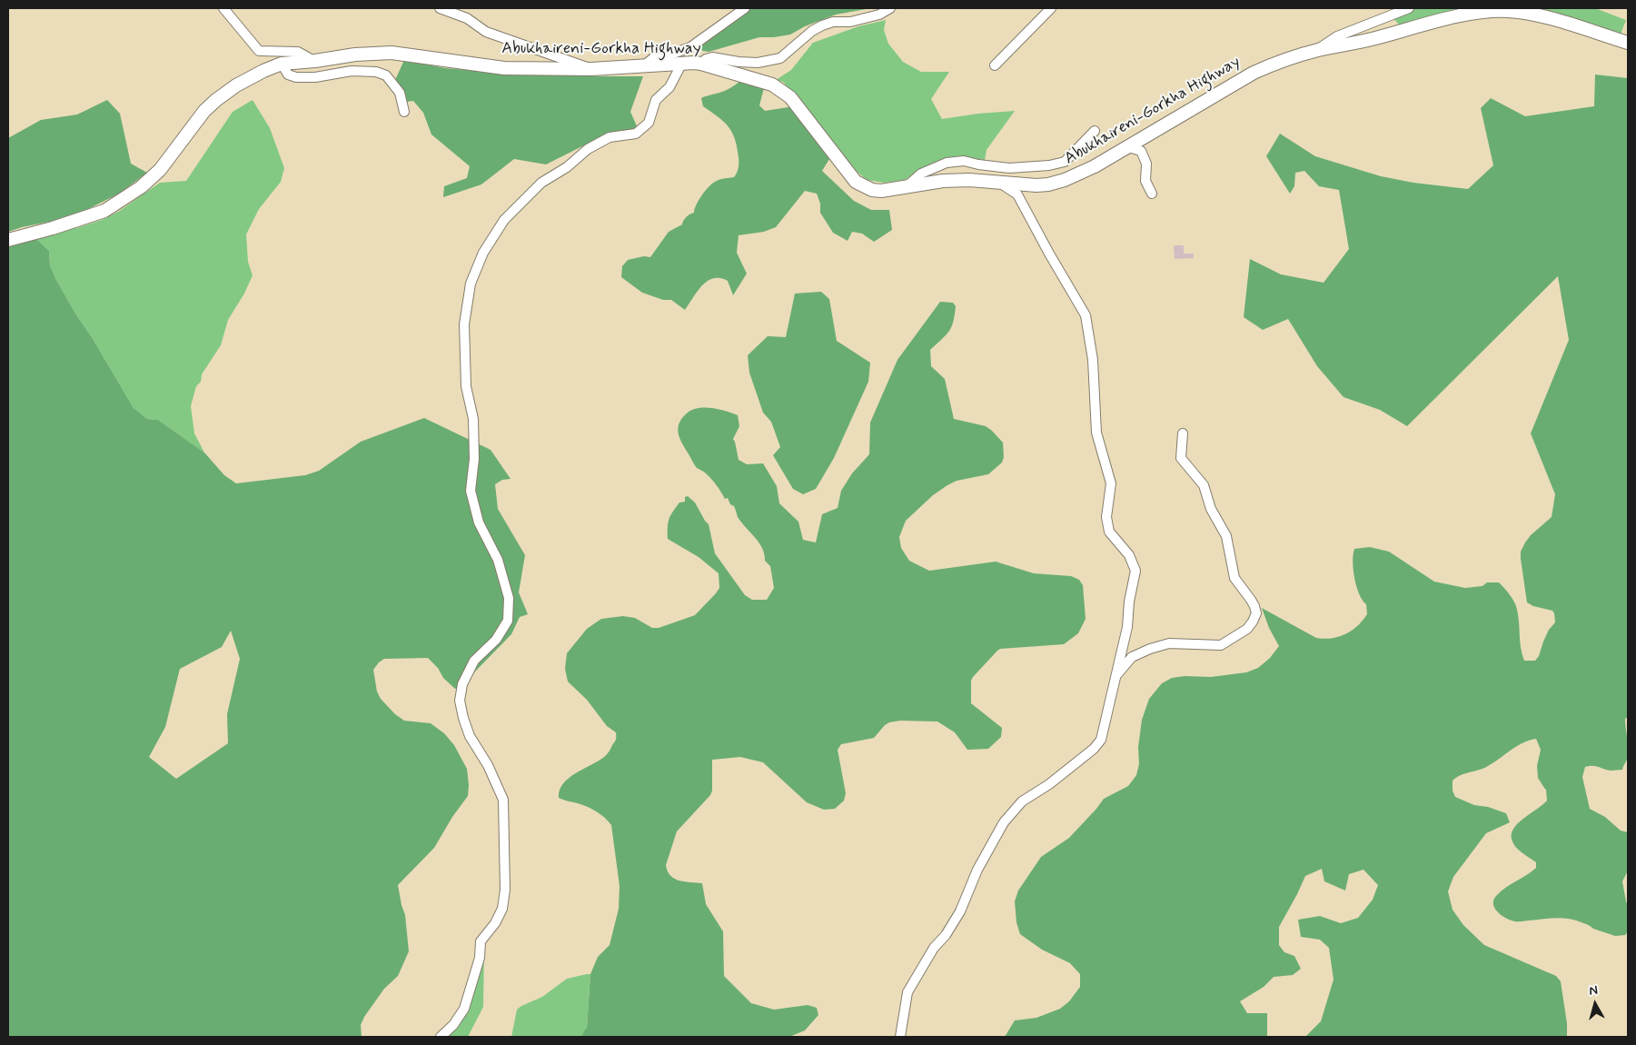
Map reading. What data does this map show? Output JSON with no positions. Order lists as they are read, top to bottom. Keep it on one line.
{"streets":{"main road":["Abukhaireni-Gorkha Highway"]},"north":"top"}
